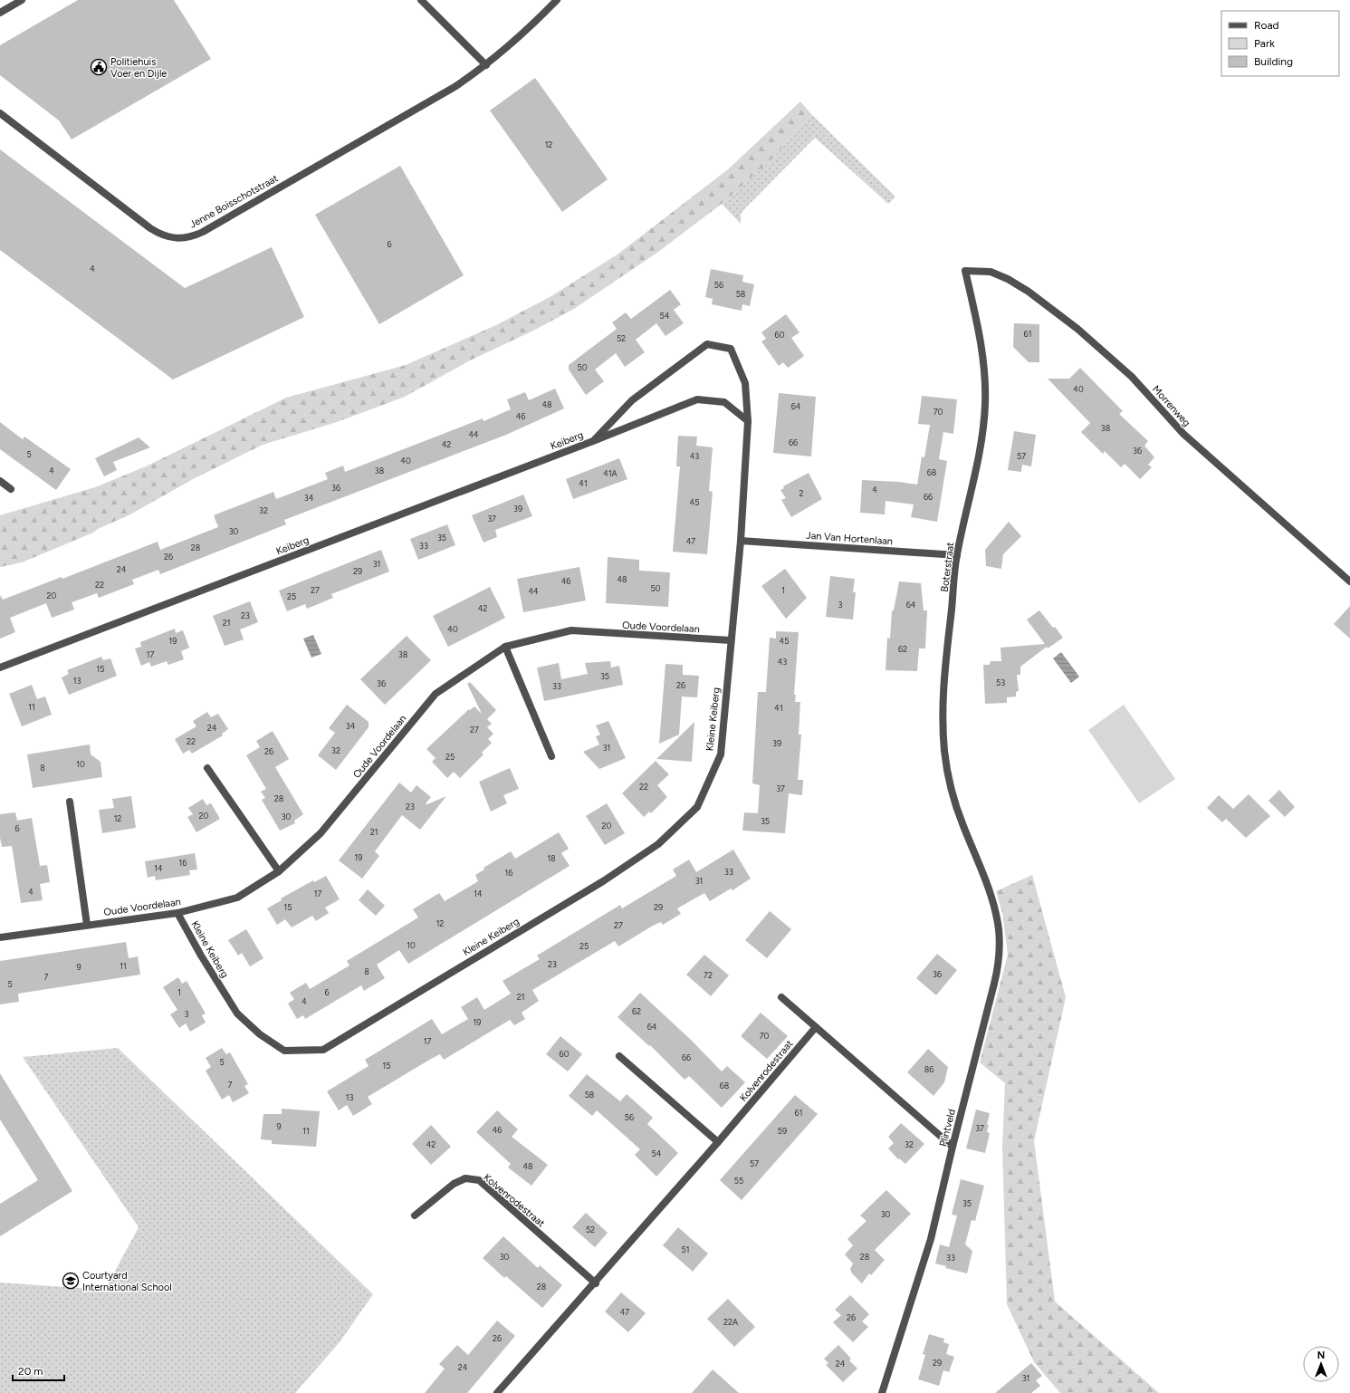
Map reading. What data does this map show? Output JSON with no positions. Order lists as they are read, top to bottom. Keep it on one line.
{"streets":{"street":["Jenne Boisschotstraat","Morrenweg","Keiberg","Jan Van Hortenlaan","Boterstraat","Oude Voordelaan","Kleine Keiberg","Kolvenrodestraat","Plintveld"]},"crossings":[["Morrenweg","Boterstraat"],["Keiberg","Jan Van Hortenlaan"],["Keiberg","Oude Voordelaan"],["Keiberg","Kleine Keiberg"],["Jan Van Hortenlaan","Boterstraat"],["Boterstraat","Plintveld"],["Oude Voordelaan","Kleine Keiberg"]],"places":{"public building":["Politiehuis Voer en Dijle"],"school or university":["Courtyard International School"]},"house_numbers":["12","6","4","56","58","54","61","60","52","50","40","48","64","70","46","38","44","66","42","36","5","43","57","40","4","38","68","41A","41","36","4","2","66","34","45","39","32","37","30","35","47","33","28","26","31","24","29","48","46","22","50","27","1","44","20","25","3","64","42","23","21","40","19","45","62","17","38","43","15","35","13","53","36","26","33","11","41","34","24","27","22","39","31","32","26","25","10","8","22","37","28","23","20","30","12","35","20","6","21","19","18","16","14","33","16","31","4","17","14","15","29","12","27","10","25","23","11","9","8","36","72","7","5","1","6","21","4","62","3","19","64","70","17","60","66","5","15","86","7","68","58","13","61","56","9","37","46","11","59","42","32","54","57","48","55","35","30","52","51","30","28","33","28","47","26","22A","26","29","24","24","31"],"legend":["Road","Park","Building"],"scale_bar":"20 m","north":"top"}
